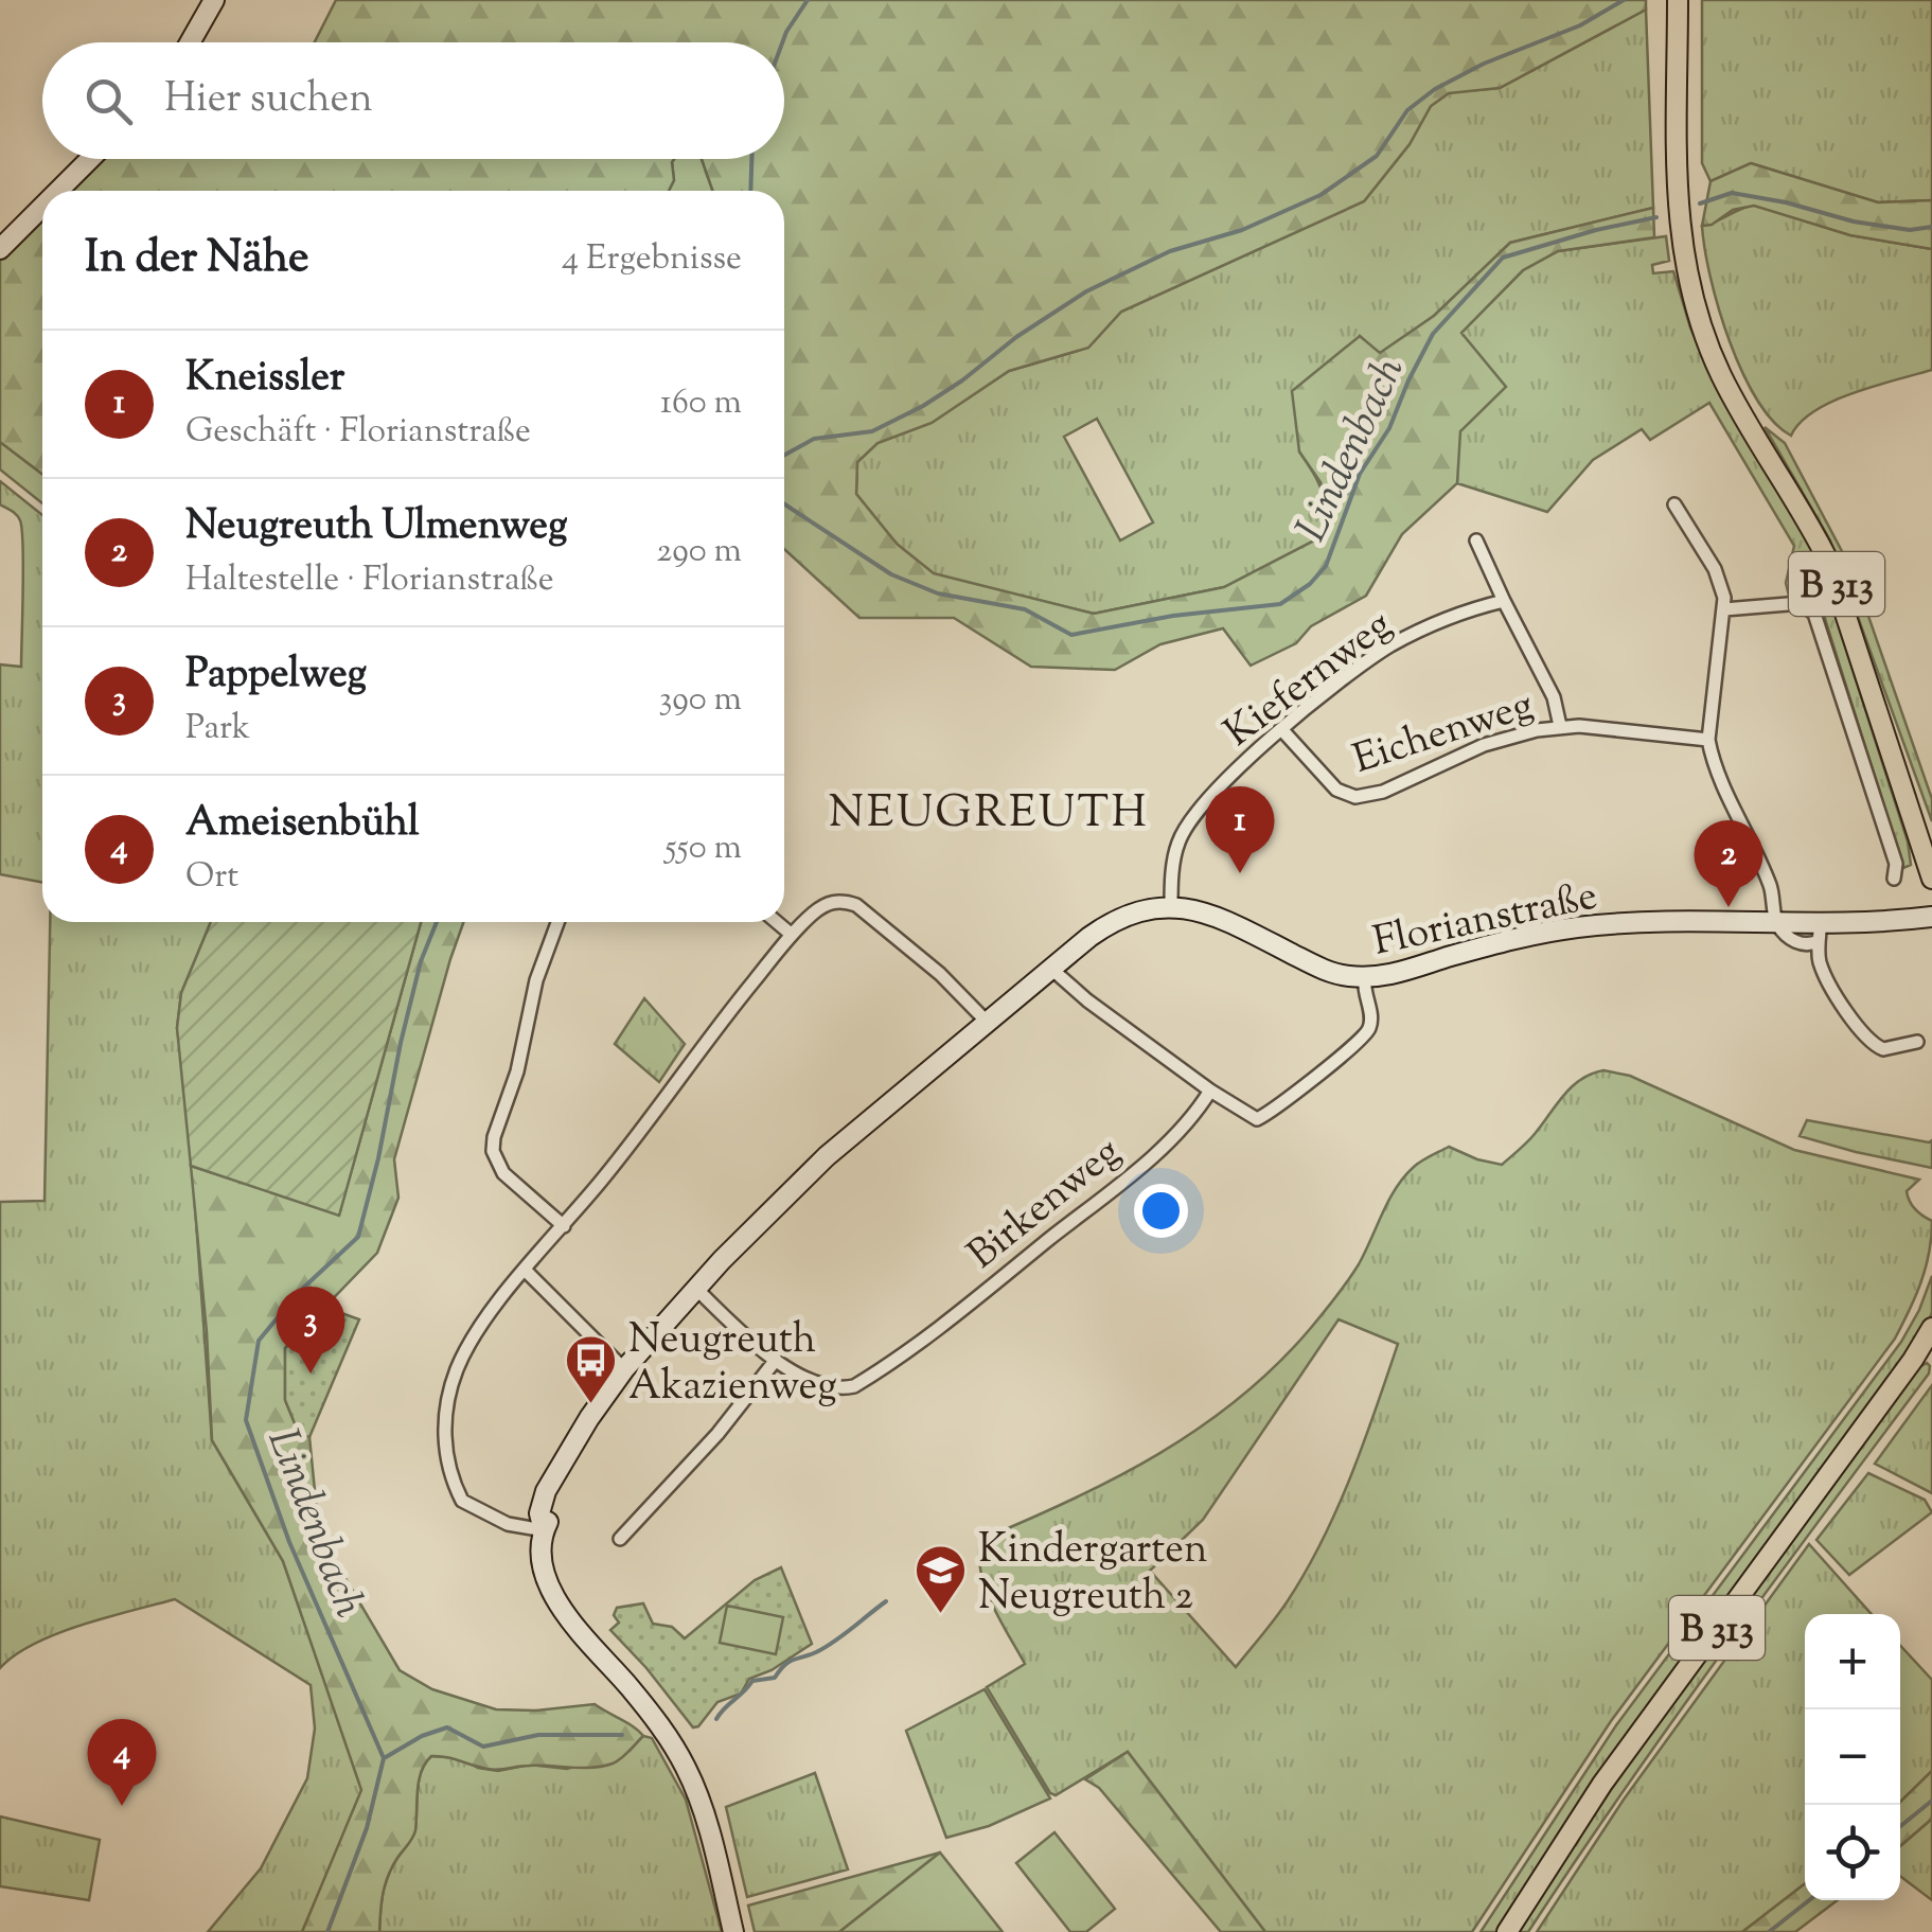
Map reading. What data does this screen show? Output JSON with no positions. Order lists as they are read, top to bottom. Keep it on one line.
{"streets":{"main road":["B 313"],"street":["Kiefernweg","Eichenweg","Florianstraße","Birkenweg"]},"crossings":[["Kiefernweg","Eichenweg"],["Kiefernweg","Florianstraße"],["Florianstraße","Birkenweg"]],"districts":["NEUGREUTH"],"water":["Lindenbach"],"places":{"bus stop":["Neugreuth Akazienweg"],"school or university":["Kindergarten Neugreuth 2"]},"page":{"search":"Hier suchen","heading":["In der Nähe","4 Ergebnisse"],"list":[{"mark":"1","name":"Kneissler","note":"Geschäft · Florianstraße","value":"160 m"},{"mark":"2","name":"Neugreuth Ulmenweg","note":"Haltestelle · Florianstraße","value":"290 m"},{"mark":"3","name":"Pappelweg","note":"Park","value":"390 m"},{"mark":"4","name":"Ameisenbühl","note":"Ort","value":"550 m"}],"pins":["1","2","3","4"],"map_buttons":["+","−"]}}
